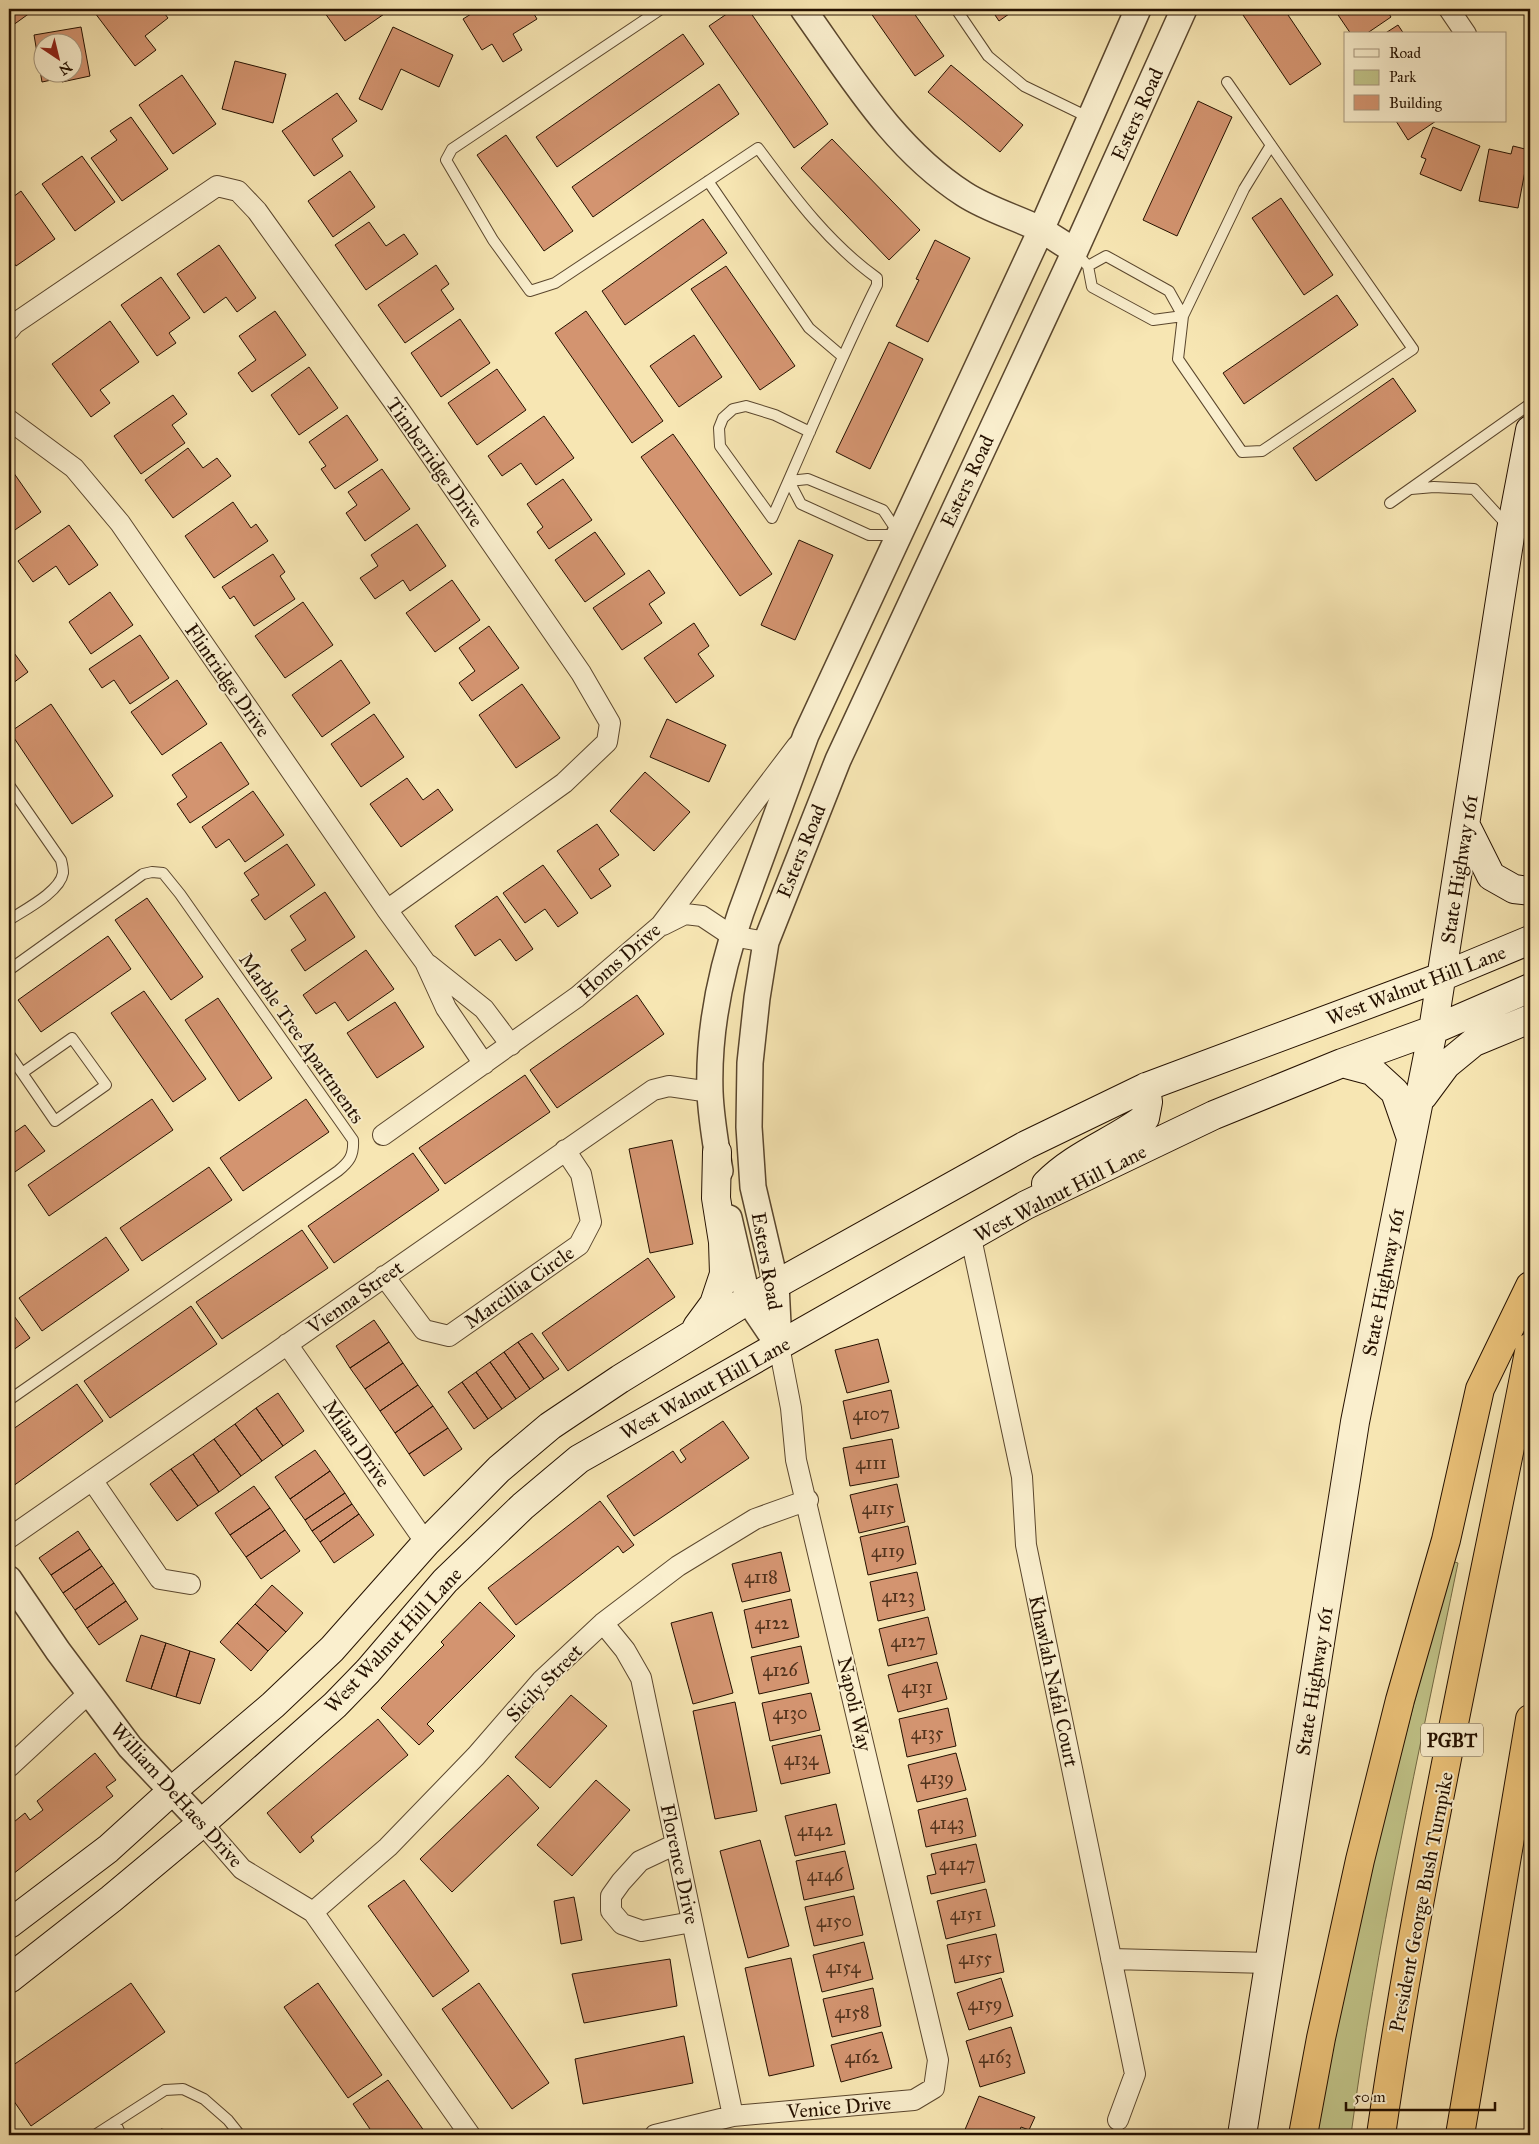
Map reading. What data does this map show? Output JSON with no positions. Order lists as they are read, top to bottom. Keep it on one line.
{"streets":{"highway":["PGBT","President George Bush Turnpike"],"main road":["State Highway 161","West Walnut Hill Lane"],"street":["Esters Road","Timberridge Drive","Flintridge Drive","Homs Drive","Marcillia Circle","Vienna Street","Milan Drive","Khawlah Nafal Court","Sicily Street","Napoli Way","William DeHaes Drive","Florence Drive","Venice Drive"],"lane":["Marble Tree Apartments"]},"crossings":[["Esters Road","Homs Drive"],["Esters Road","West Walnut Hill Lane"],["Esters Road","Vienna Street"],["Esters Road","Napoli Way"],["Timberridge Drive","Flintridge Drive"],["Flintridge Drive","Homs Drive"],["State Highway 161","West Walnut Hill Lane"],["West Walnut Hill Lane","Milan Drive"],["West Walnut Hill Lane","Khawlah Nafal Court"],["West Walnut Hill Lane","Napoli Way"],["West Walnut Hill Lane","William DeHaes Drive"],["Marcillia Circle","Vienna Street"],["Vienna Street","Milan Drive"],["Sicily Street","Napoli Way"],["Sicily Street","William DeHaes Drive"],["Sicily Street","Florence Drive"],["Napoli Way","Venice Drive"],["Florence Drive","Venice Drive"]],"house_numbers":["4107","4111","4115","4119","4118","4123","4122","4127","4126","4131","4130","4135","4134","4139","4143","4142","4147","4146","4151","4150","4155","4154","4159","4158","4162","4163"],"legend":["Road","Park","Building"],"scale_bar":"50 m","north":"bottom right"}
